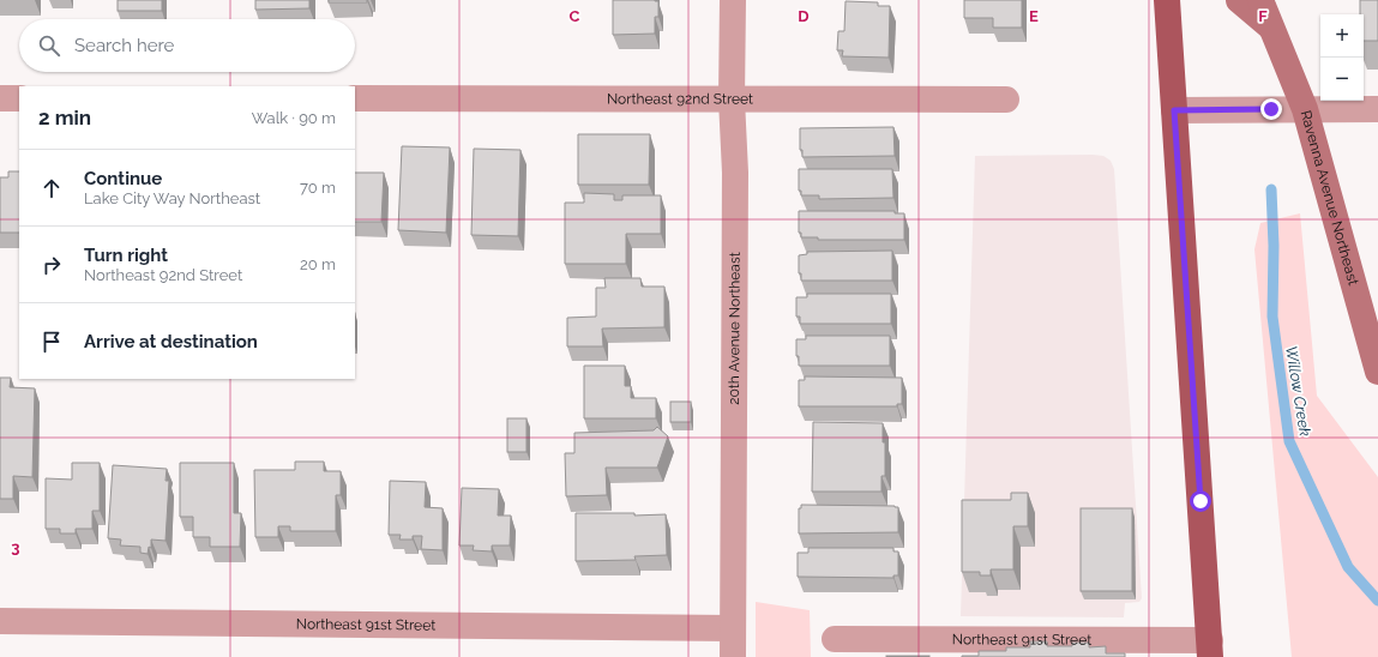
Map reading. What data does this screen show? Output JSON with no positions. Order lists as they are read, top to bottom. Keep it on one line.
{"streets":{"main road":["Ravenna Avenue Northeast"],"street":["Northeast 92nd Street","20th Avenue Northeast","Northeast 91st Street"]},"crossings":[["Northeast 92nd Street","20th Avenue Northeast"],["20th Avenue Northeast","Northeast 91st Street"]],"water":["Willow Creek"],"page":{"map_buttons":["+","−"],"search":"Search here","heading":["2 min","Walk · 90 m"],"list":[["Continue","Lake City Way Northeast","70 m"],["Turn right","Northeast 92nd Street","20 m"],"Arrive at destination"]},"grid":{"columns":["C","D","E","F"],"rows":["3"]}}
